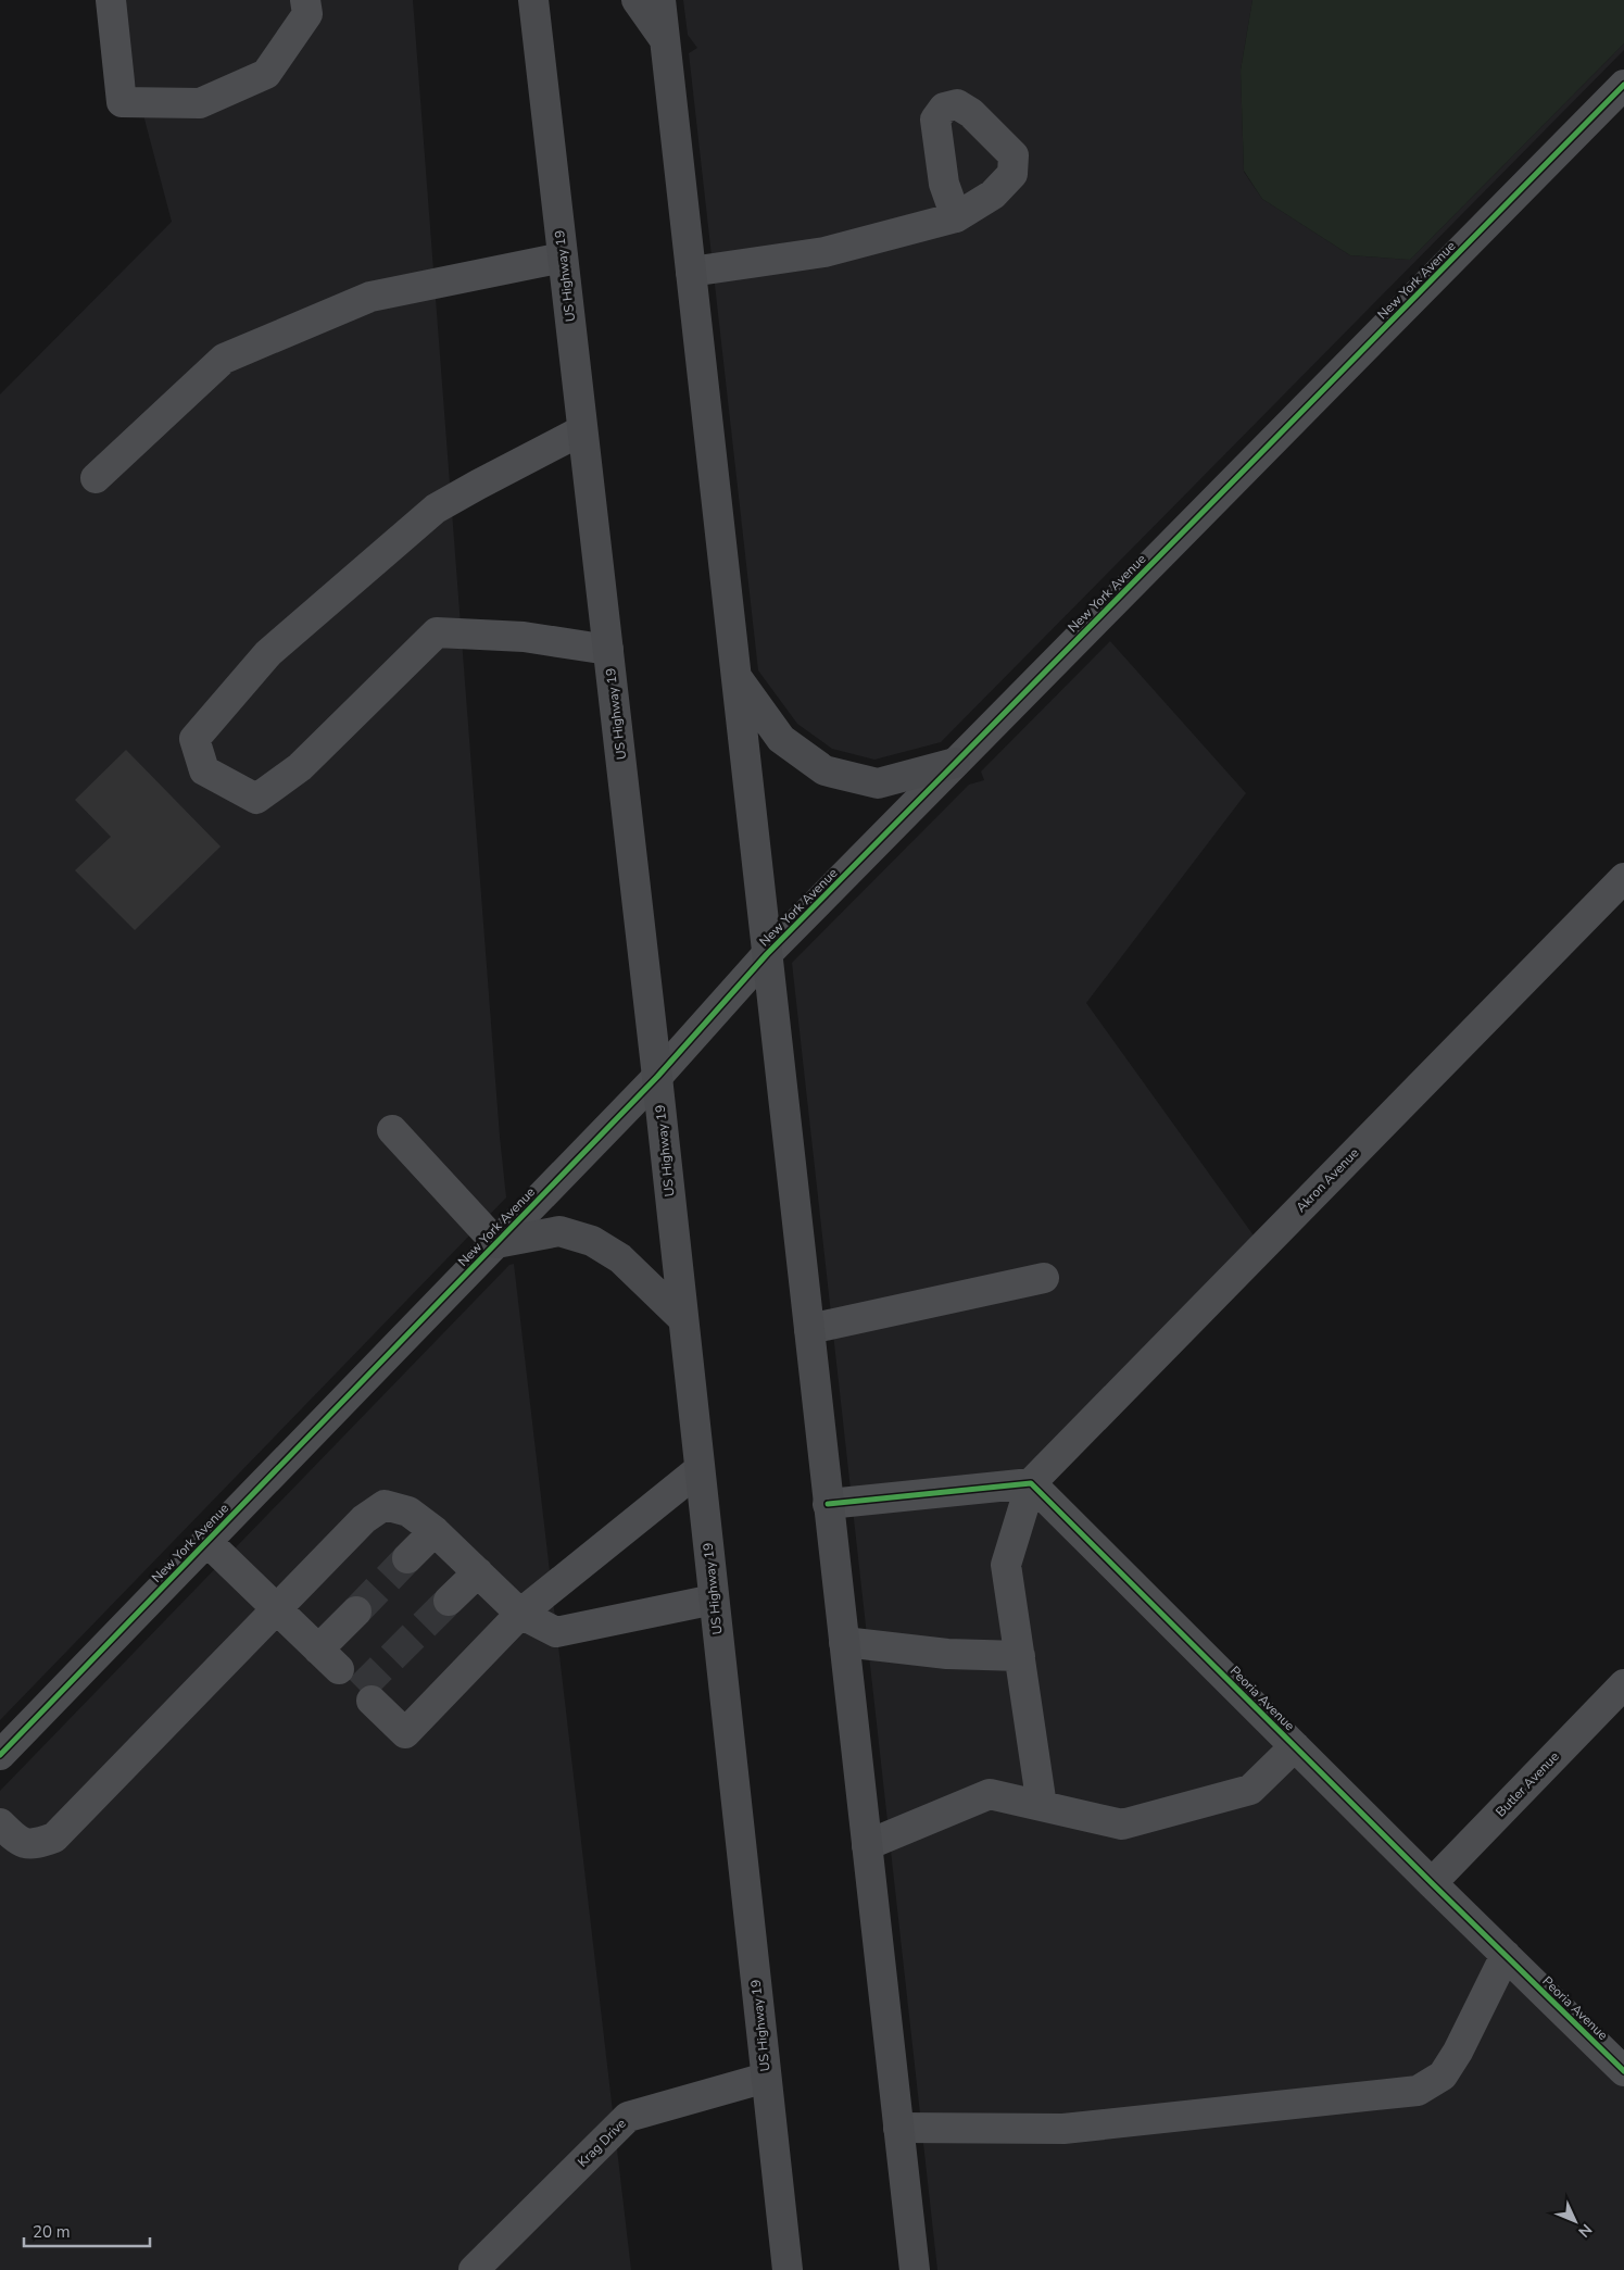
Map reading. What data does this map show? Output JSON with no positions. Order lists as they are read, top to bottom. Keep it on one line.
{"streets":{"highway":["US Highway 19"],"street":["New York Avenue","Akron Avenue","Peoria Avenue","Butler Avenue","Krag Drive"]},"crossings":[["US Highway 19","New York Avenue"],["US Highway 19","Krag Drive"],["Akron Avenue","Peoria Avenue"],["Peoria Avenue","Butler Avenue"]],"scale_bar":"20 m","north":"bottom right"}
